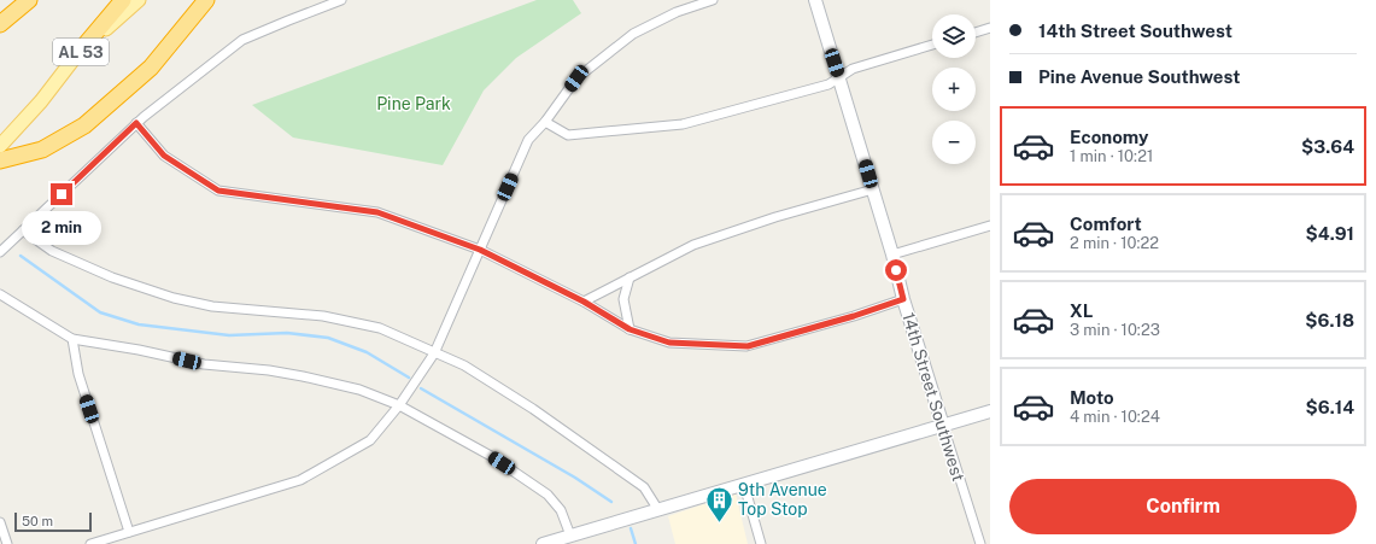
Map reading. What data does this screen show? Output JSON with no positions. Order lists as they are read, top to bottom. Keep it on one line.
{"streets":{"main road":["AL 53"],"street":["14th Street Southwest"]},"parks":["Pine Park"],"places":{"building":["9th Avenue Top Stop"]},"scale_bar":"50 m","page":{"banner":["14th Street Southwest","Pine Avenue Southwest"],"map_buttons":["+","−"],"list":[{"name":"Economy","note":"1 min · 10:21","value":"$3.64"},{"name":"Comfort","note":"2 min · 10:22","value":"$4.91"},{"name":"XL","note":"3 min · 10:23","value":"$6.18"},{"name":"Moto","note":"4 min · 10:24","value":"$6.14"}],"bubble":"2 min","buttons":"Confirm","scale":"50 m"}}
